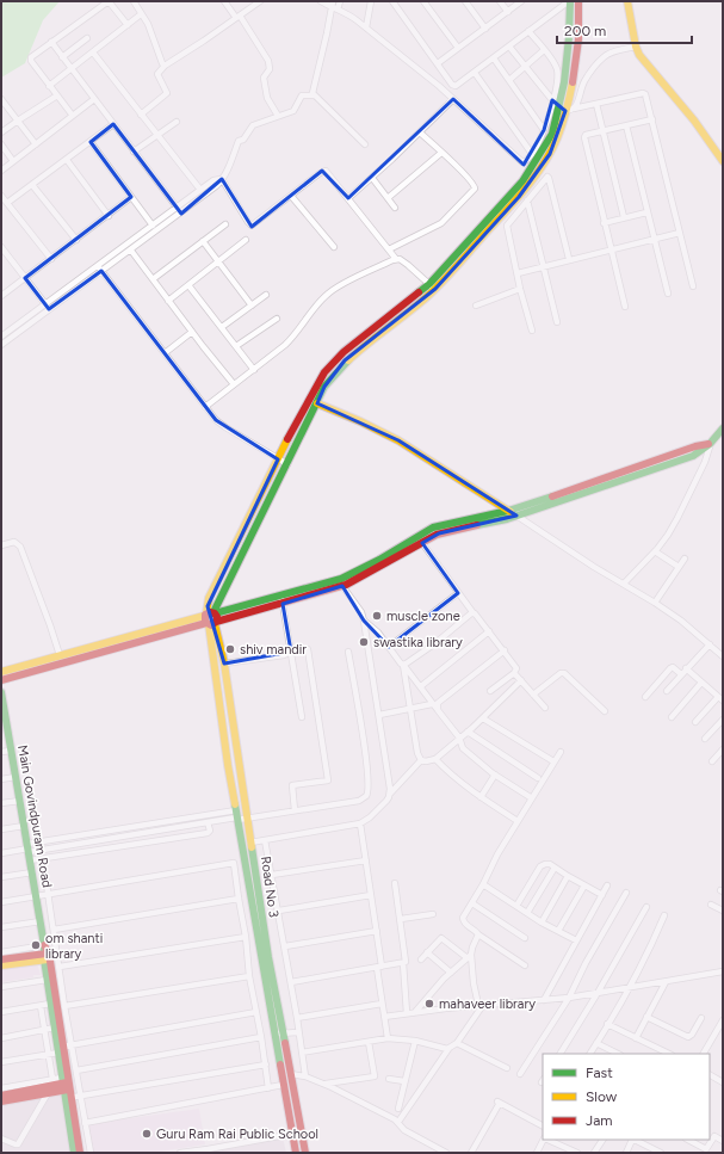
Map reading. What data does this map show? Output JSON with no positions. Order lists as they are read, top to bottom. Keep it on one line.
{"streets":{"street":["Main Govindpuram Road","Road No 3"]},"places":["muscle zone","swastika library","shiv mandir","om shanti library","mahaveer library","Guru Ram Rai Public School"],"legend":["Fast","Slow","Jam"],"scale_bar":"200 m"}
